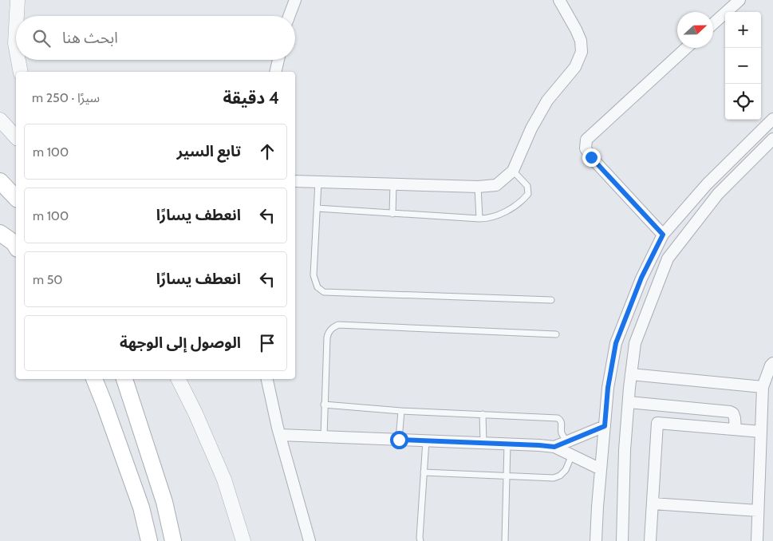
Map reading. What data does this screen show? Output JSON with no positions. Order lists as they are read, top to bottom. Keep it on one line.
{"north":"right","page":{"map_buttons":["+","−"],"search":"ابحث هنا","heading":["4 دقيقة","سيرًا · 250 m"],"list":[["تابع السير","100 m"],["انعطف يسارًا","100 m"],["انعطف يسارًا","50 m"],"الوصول إلى الوجهة"]}}
